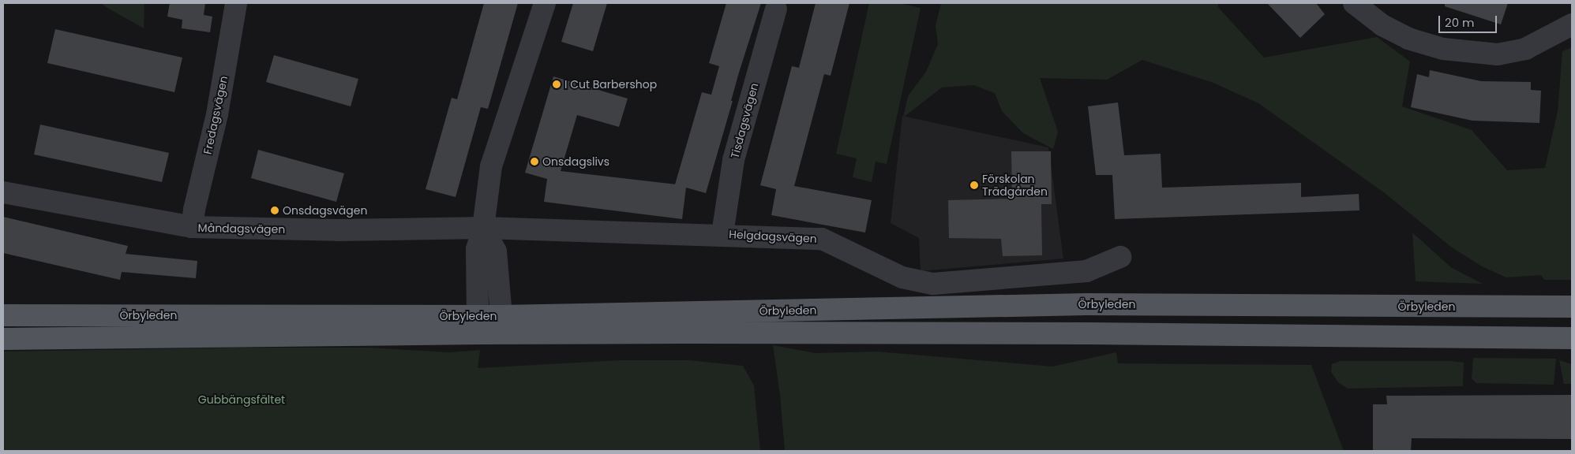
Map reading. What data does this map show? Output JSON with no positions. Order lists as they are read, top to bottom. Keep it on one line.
{"streets":{"main road":["Örbyleden"],"street":["Fredagsvägen","Tisdagsvägen","Måndagsvägen","Helgdagsvägen"]},"crossings":[["Fredagsvägen","Måndagsvägen"],["Tisdagsvägen","Helgdagsvägen"],["Måndagsvägen","Helgdagsvägen"]],"parks":["Gubbängsfältet"],"places":["I Cut Barbershop","Onsdagslivs","Förskolan Trädgården","Onsdagsvägen"],"scale_bar":"20 m"}
